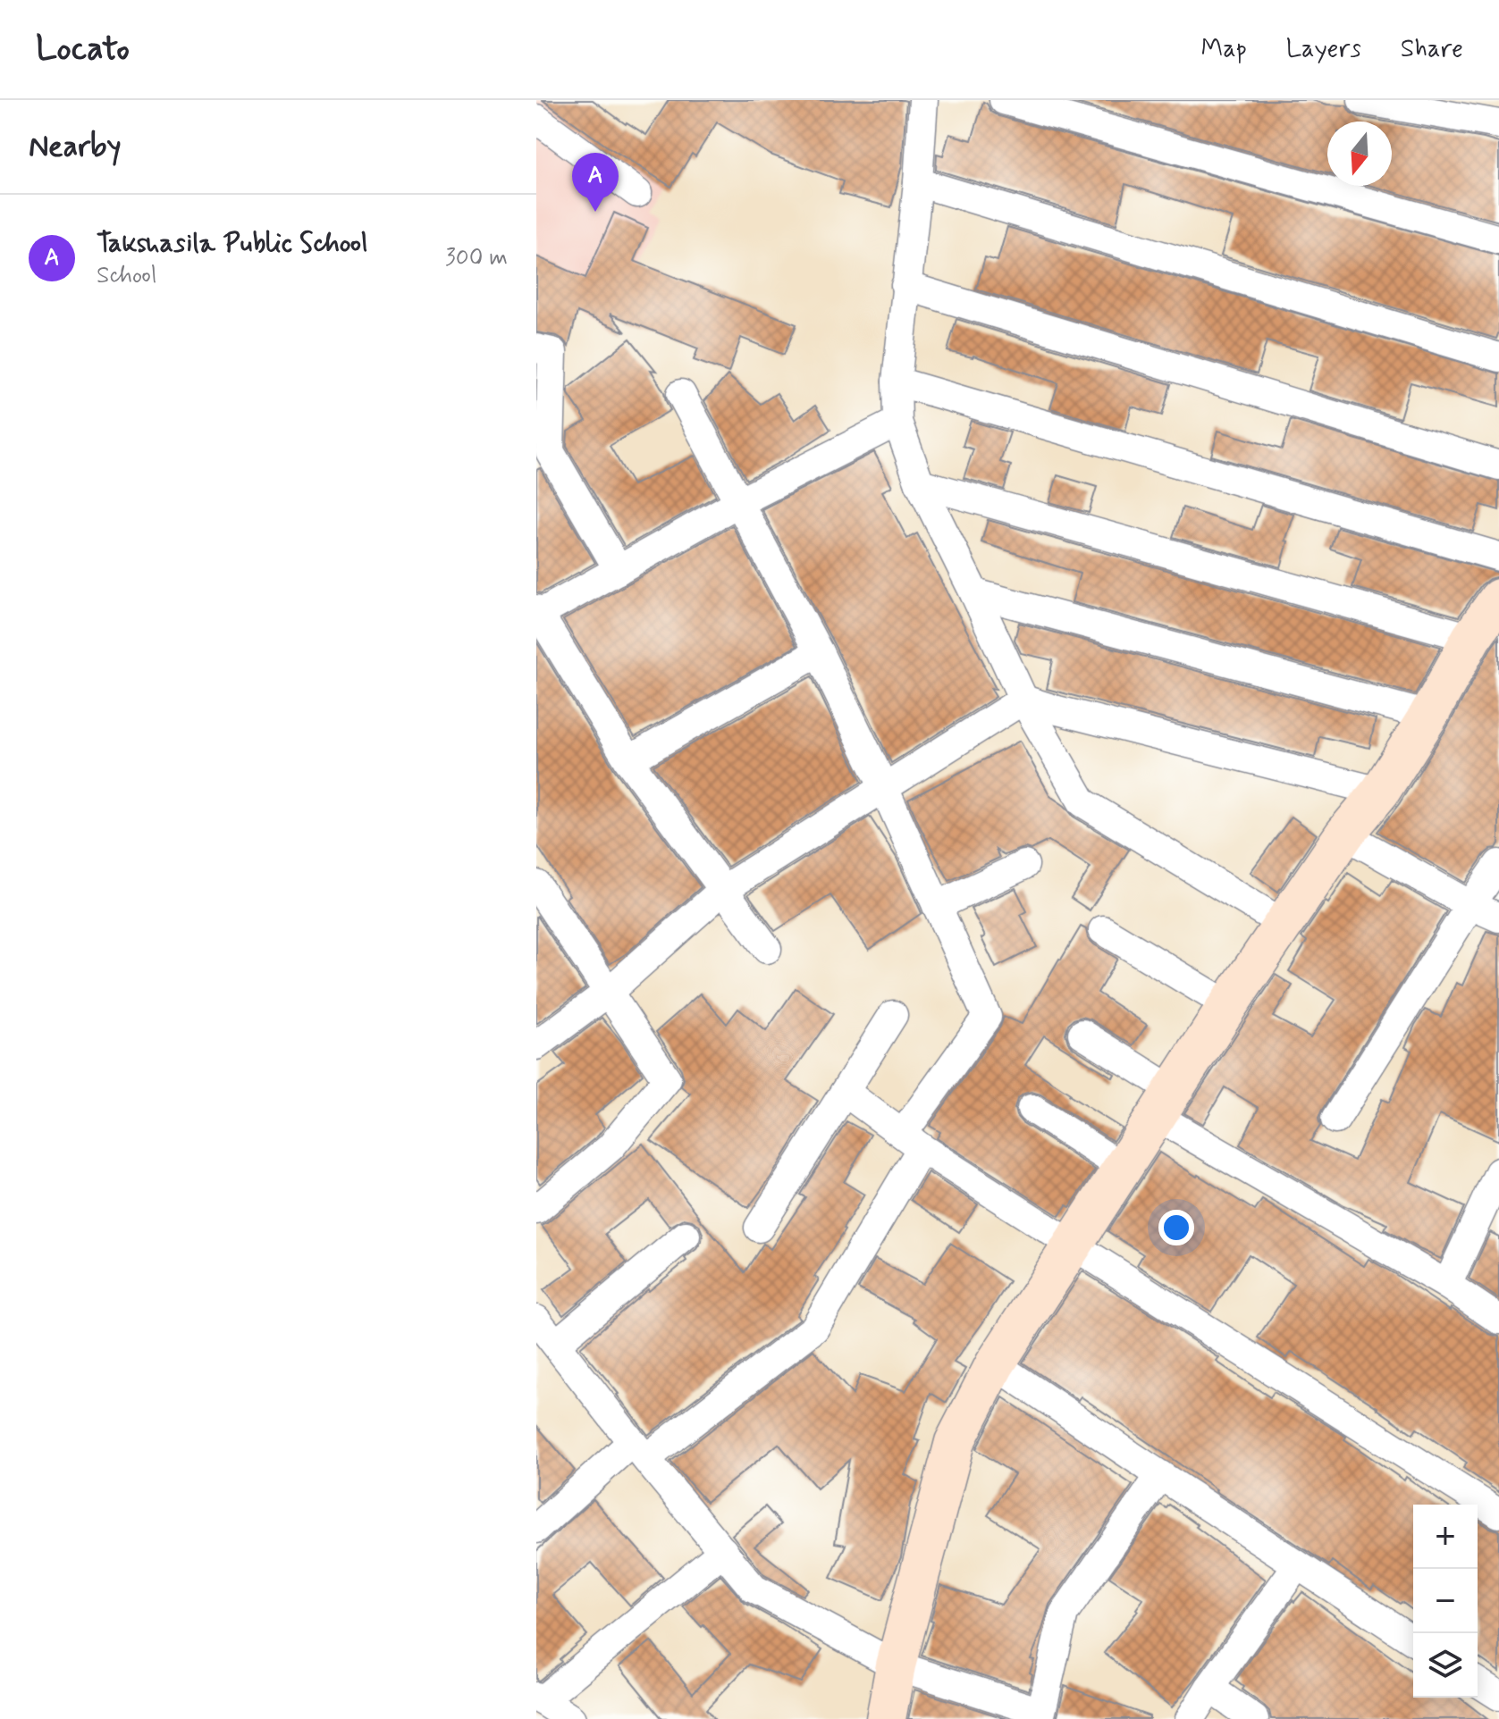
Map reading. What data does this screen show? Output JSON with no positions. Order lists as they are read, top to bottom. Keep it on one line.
{"north":"bottom","page":{"header":"Locato","nav":["Map","Layers","Share"],"heading":"Nearby","pins":"A","list":[{"mark":"A","name":"Takshasila Public School","note":"School","value":"300 m"}],"map_buttons":["+","−"]}}
